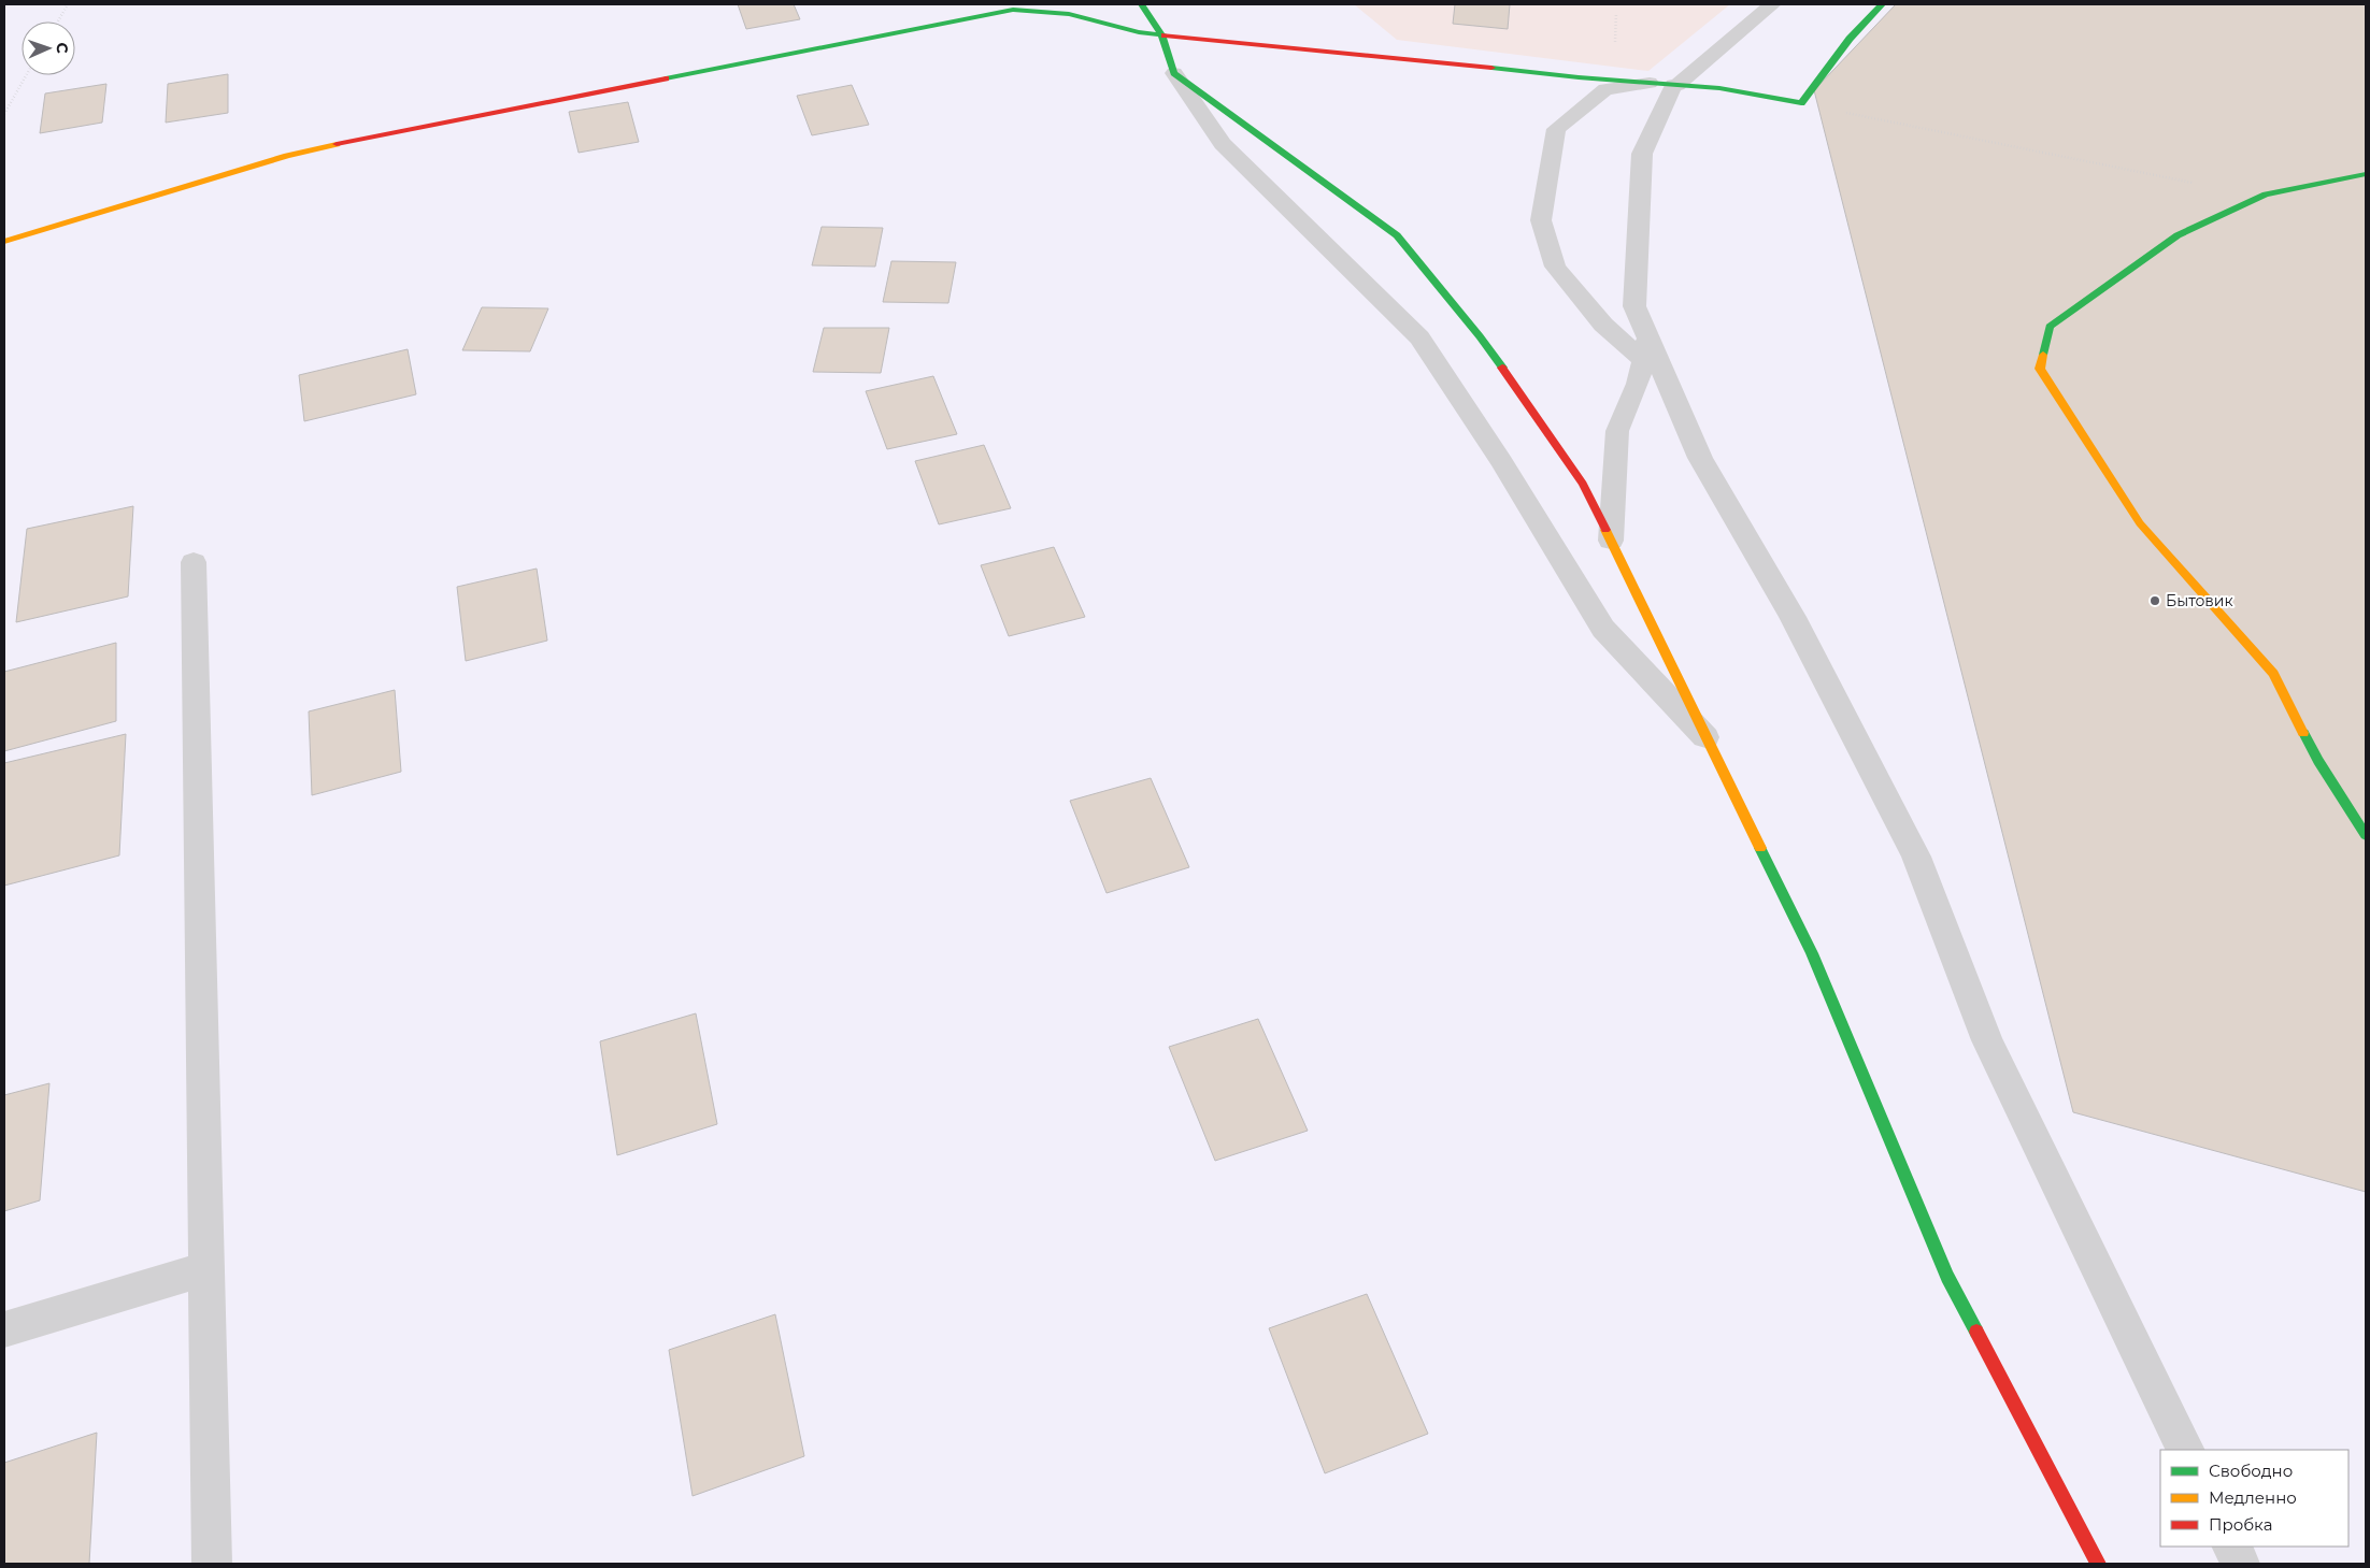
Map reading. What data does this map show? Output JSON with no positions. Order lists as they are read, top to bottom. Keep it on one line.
{"places":["Бытовик"],"legend":["Свободно","Медленно","Пробка"],"north":"right"}
